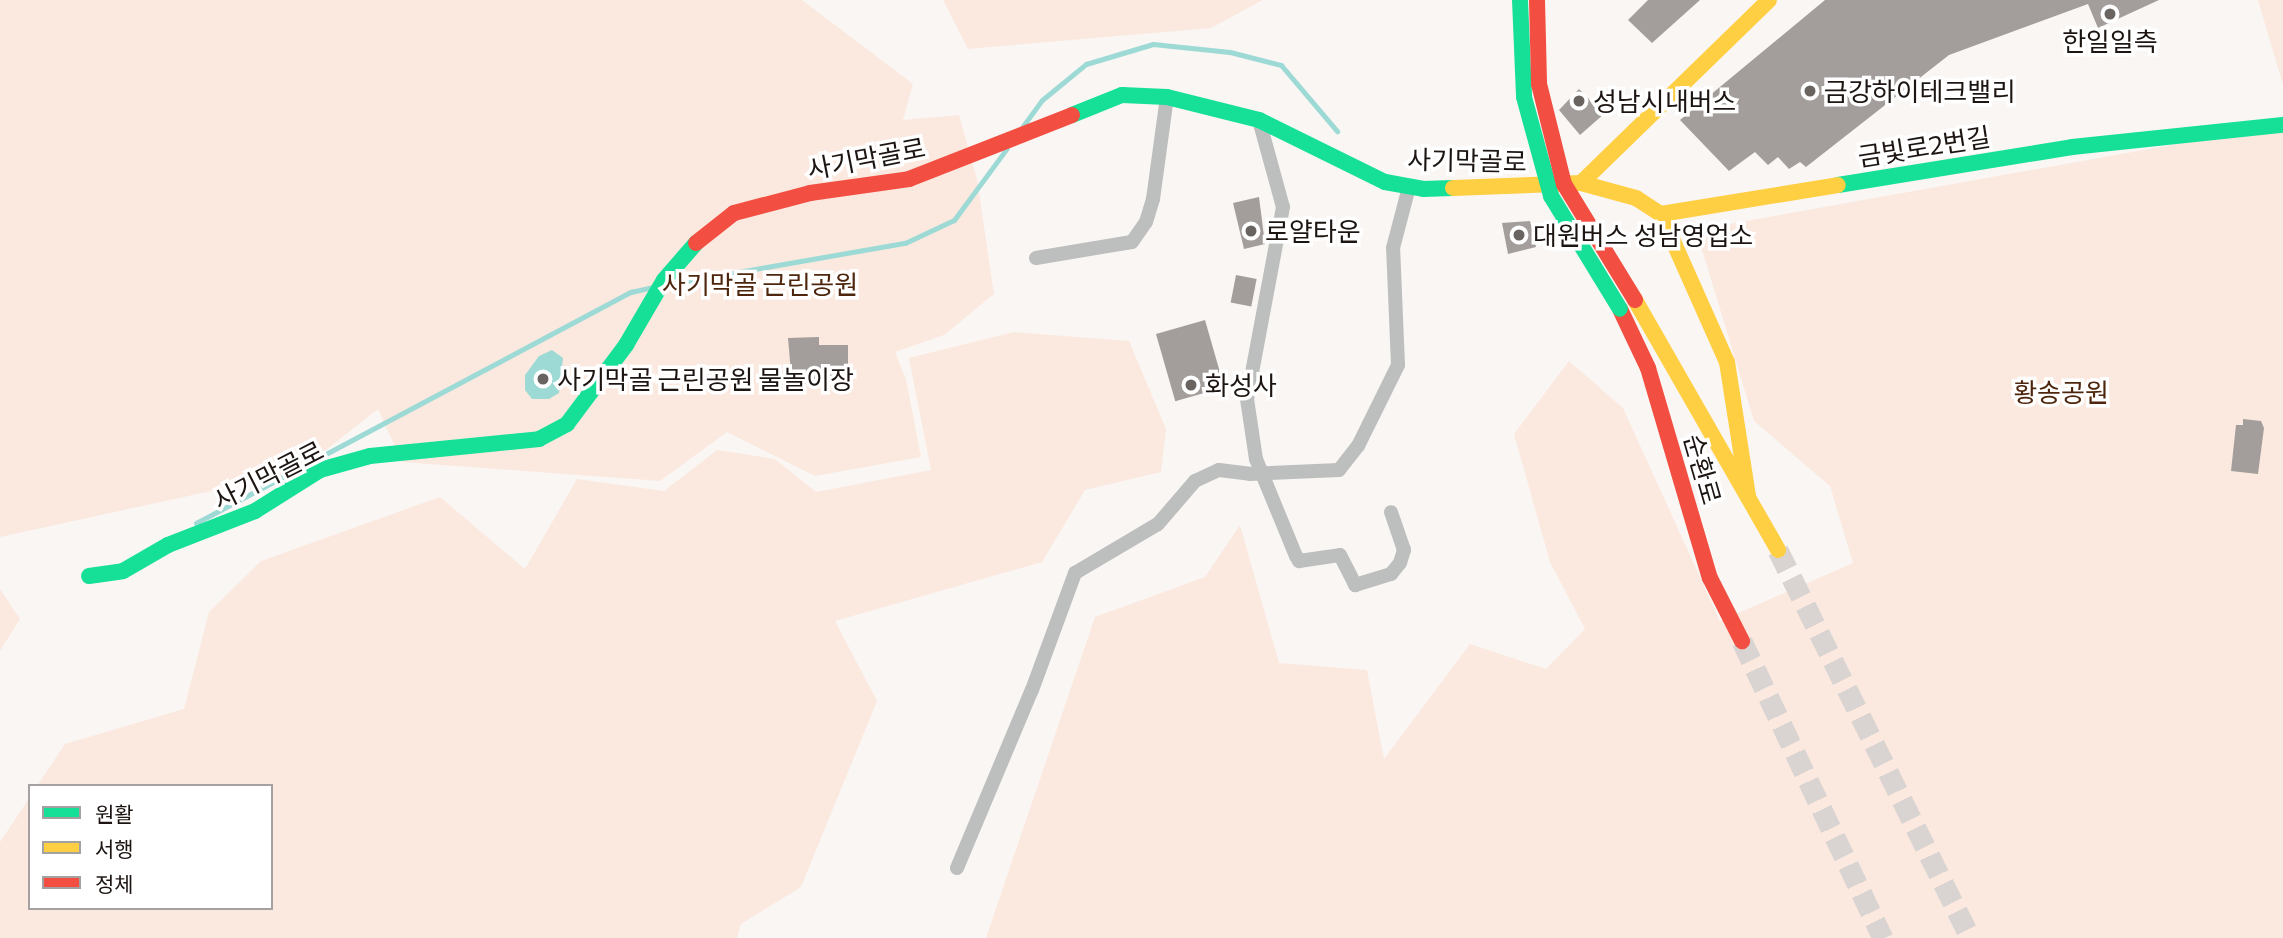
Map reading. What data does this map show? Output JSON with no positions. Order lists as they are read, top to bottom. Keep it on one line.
{"streets":{"street":["금빛로2번길","사기막골로","순환로"]},"parks":["사기막골 근린공원","황송공원"],"places":["한일일측","금강하이테크밸리","성남시내버스","로얄타운","대원버스 성남영업소","사기막골 근린공원 물놀이장","화성사"],"legend":["원활","서행","정체"]}
